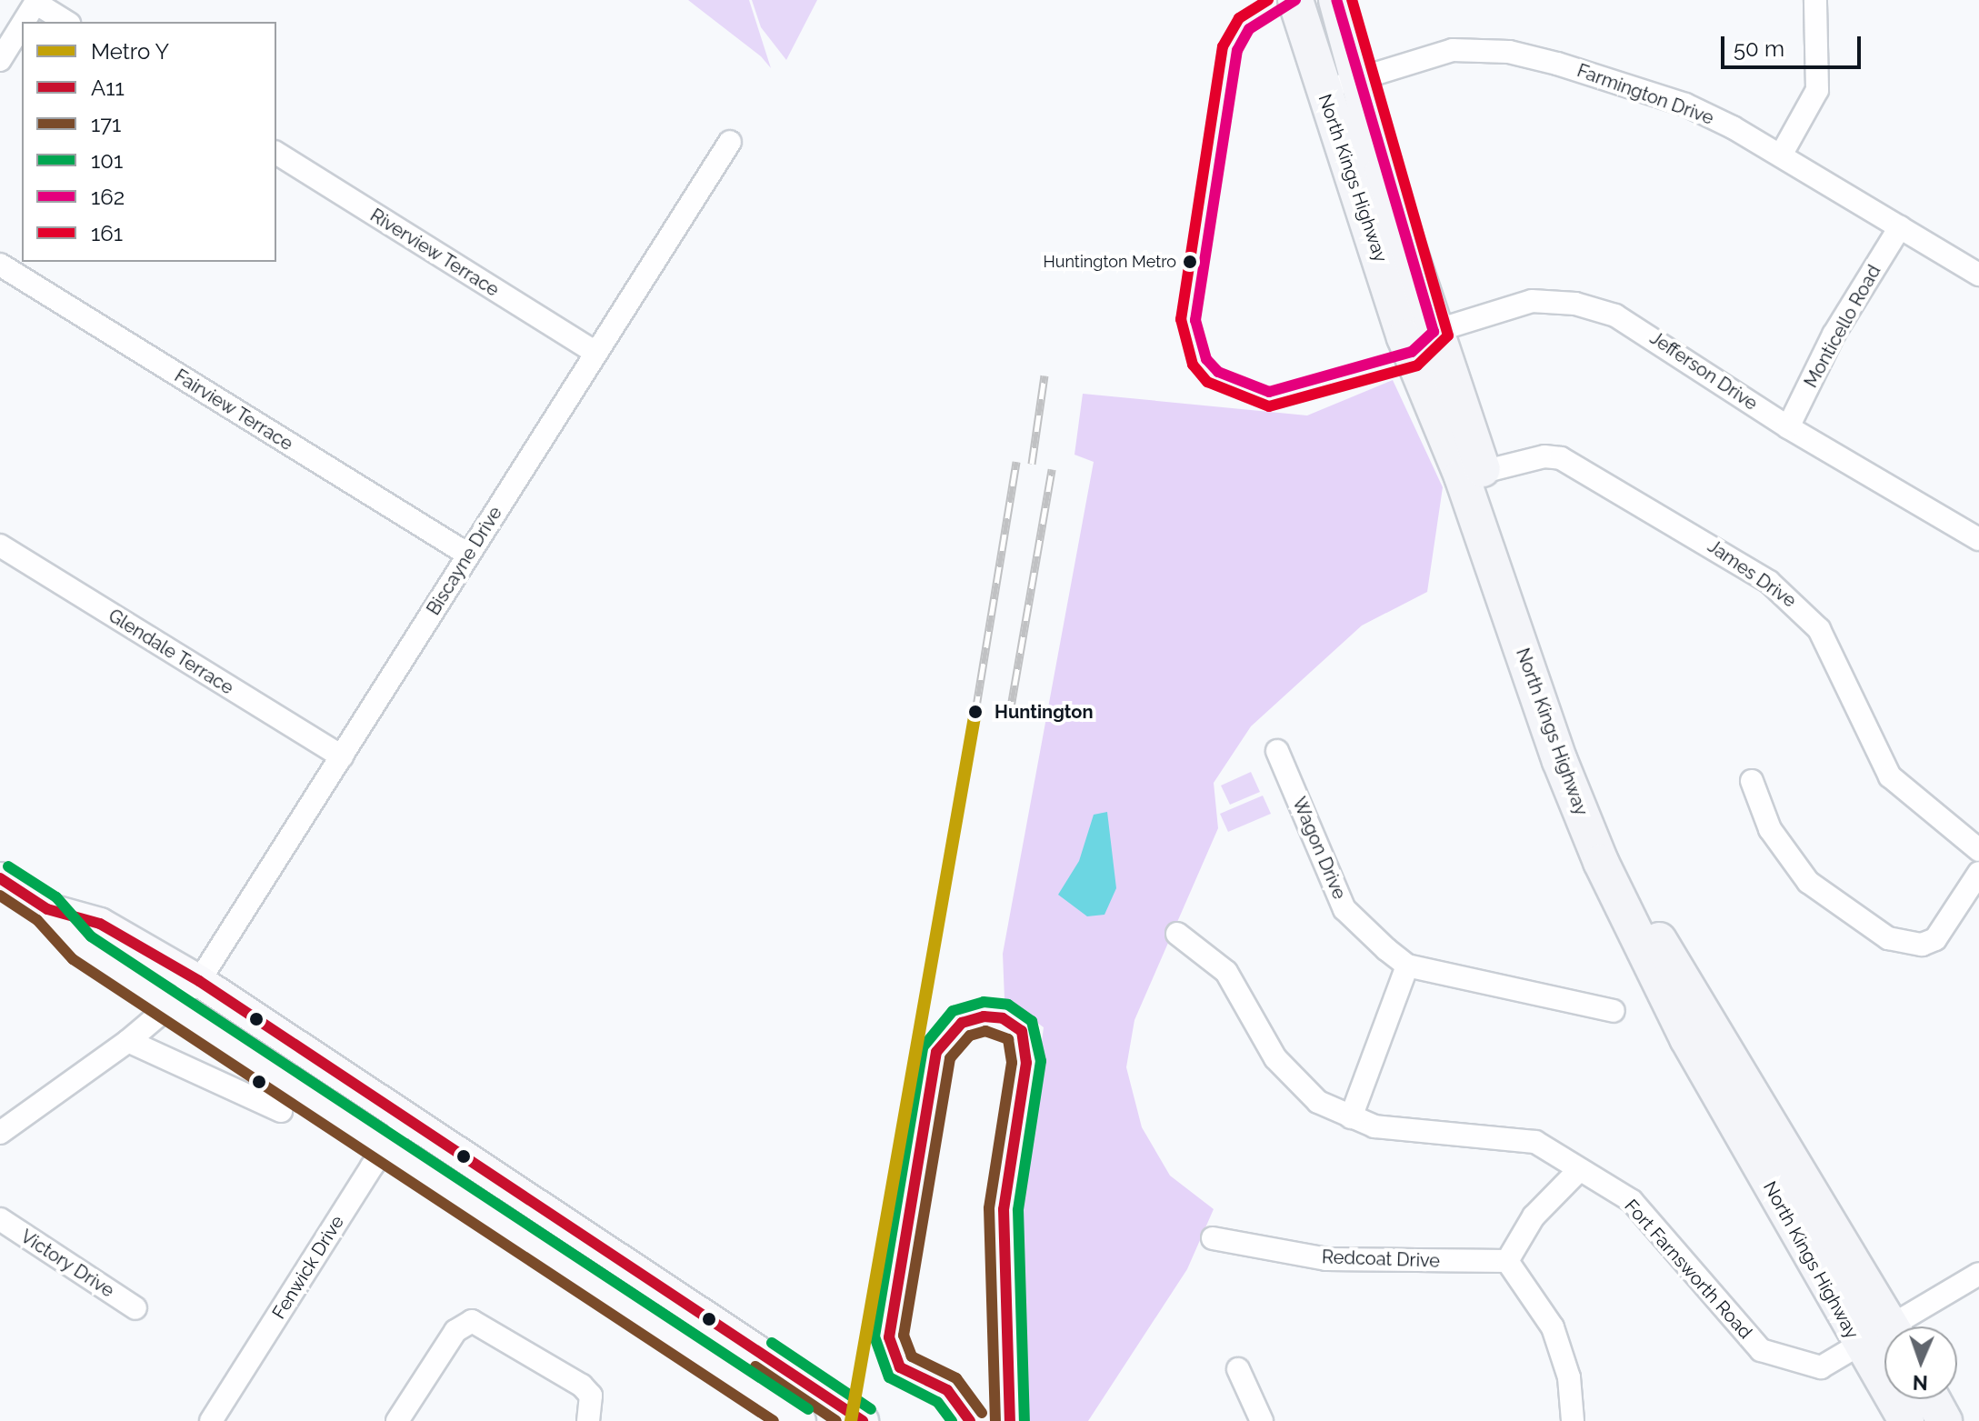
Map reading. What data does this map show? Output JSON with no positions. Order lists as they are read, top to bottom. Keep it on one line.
{"streets":{"main road":["North Kings Highway"],"street":["Farmington Drive","Riverview Terrace","Monticello Road","Jefferson Drive","Fairview Terrace","Biscayne Drive","James Drive","Glendale Terrace","Wagon Drive","Redcoat Drive","Victory Drive","Fenwick Drive","Fort Farnsworth Road"]},"crossings":[["Farmington Drive","North Kings Highway"],["Farmington Drive","Monticello Road"],["North Kings Highway","Jefferson Drive"],["North Kings Highway","James Drive"],["North Kings Highway","Fort Farnsworth Road"],["Riverview Terrace","Biscayne Drive"],["Monticello Road","Jefferson Drive"],["Fairview Terrace","Biscayne Drive"],["Biscayne Drive","Glendale Terrace"]],"places":["Huntington Metro","Huntington"],"lines":["transit line 162","transit line 161","metro line Y","transit line 101","transit line A11","transit line 171"],"legend":["Metro Y","A11","171","101","162","161"],"scale_bar":"50 m","north":"bottom"}
